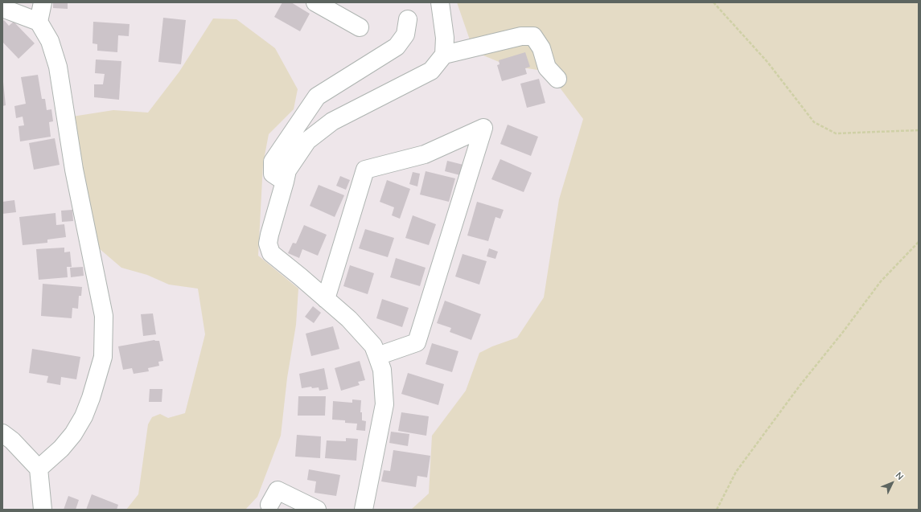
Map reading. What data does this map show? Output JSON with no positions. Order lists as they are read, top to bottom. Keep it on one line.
{"north":"top right"}
